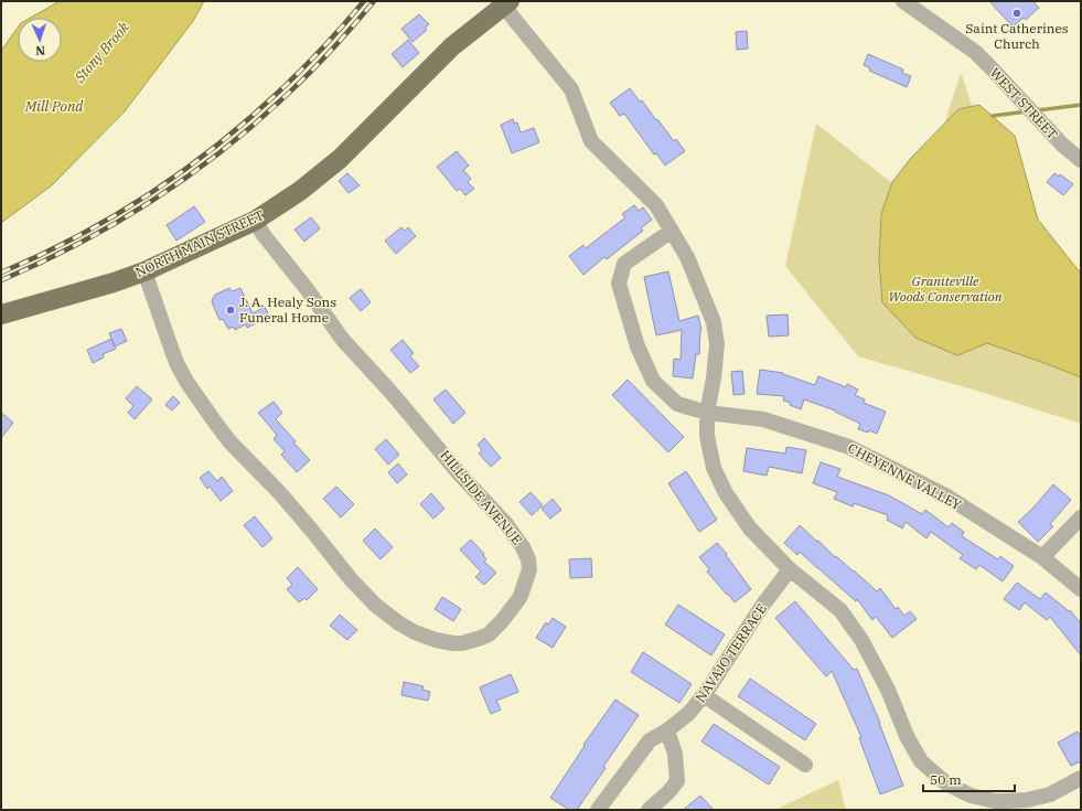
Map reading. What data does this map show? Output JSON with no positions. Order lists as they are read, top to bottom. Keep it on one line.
{"streets":{"main road":["NORTH MAIN STREET"],"street":["WEST STREET","CHEYENNE VALLEY","HILLSIDE AVENUE","NAVAJO TERRACE"]},"crossings":[["NORTH MAIN STREET","HILLSIDE AVENUE"]],"water":["Stony Brook","Mill Pond"],"parks":["Graniteville Woods Conservation"],"places":["Saint Catherines Church","J. A. Healy Sons Funeral Home"],"scale_bar":"50 m","north":"bottom"}
